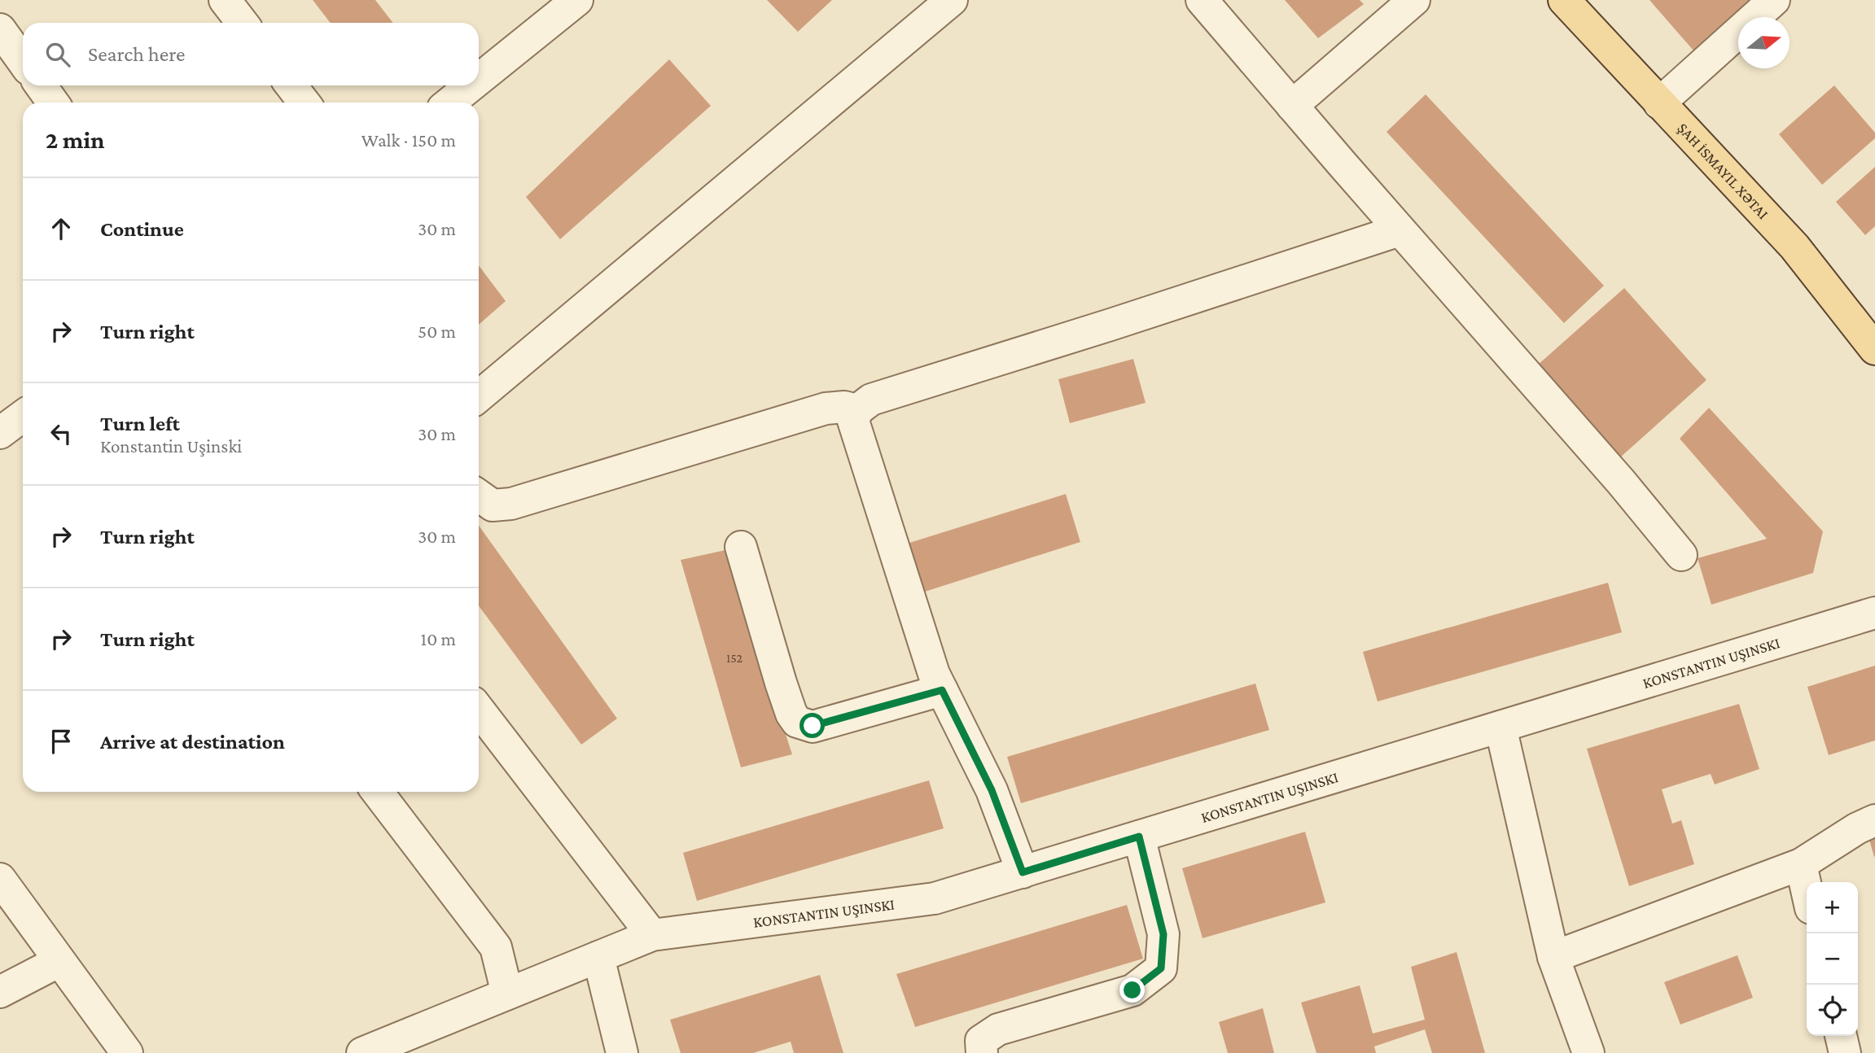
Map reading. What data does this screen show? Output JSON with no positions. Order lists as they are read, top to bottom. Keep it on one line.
{"streets":{"street":["KONSTANTIN UŞINSKI"]},"house_numbers":["152"],"north":"right","page":{"search":"Search here","heading":["2 min","Walk · 150 m"],"list":[["Continue","30 m"],["Turn right","50 m"],["Turn left","Konstantin Uşinski","30 m"],["Turn right","30 m"],["Turn right","10 m"],"Arrive at destination"],"map_buttons":["+","−"]}}
